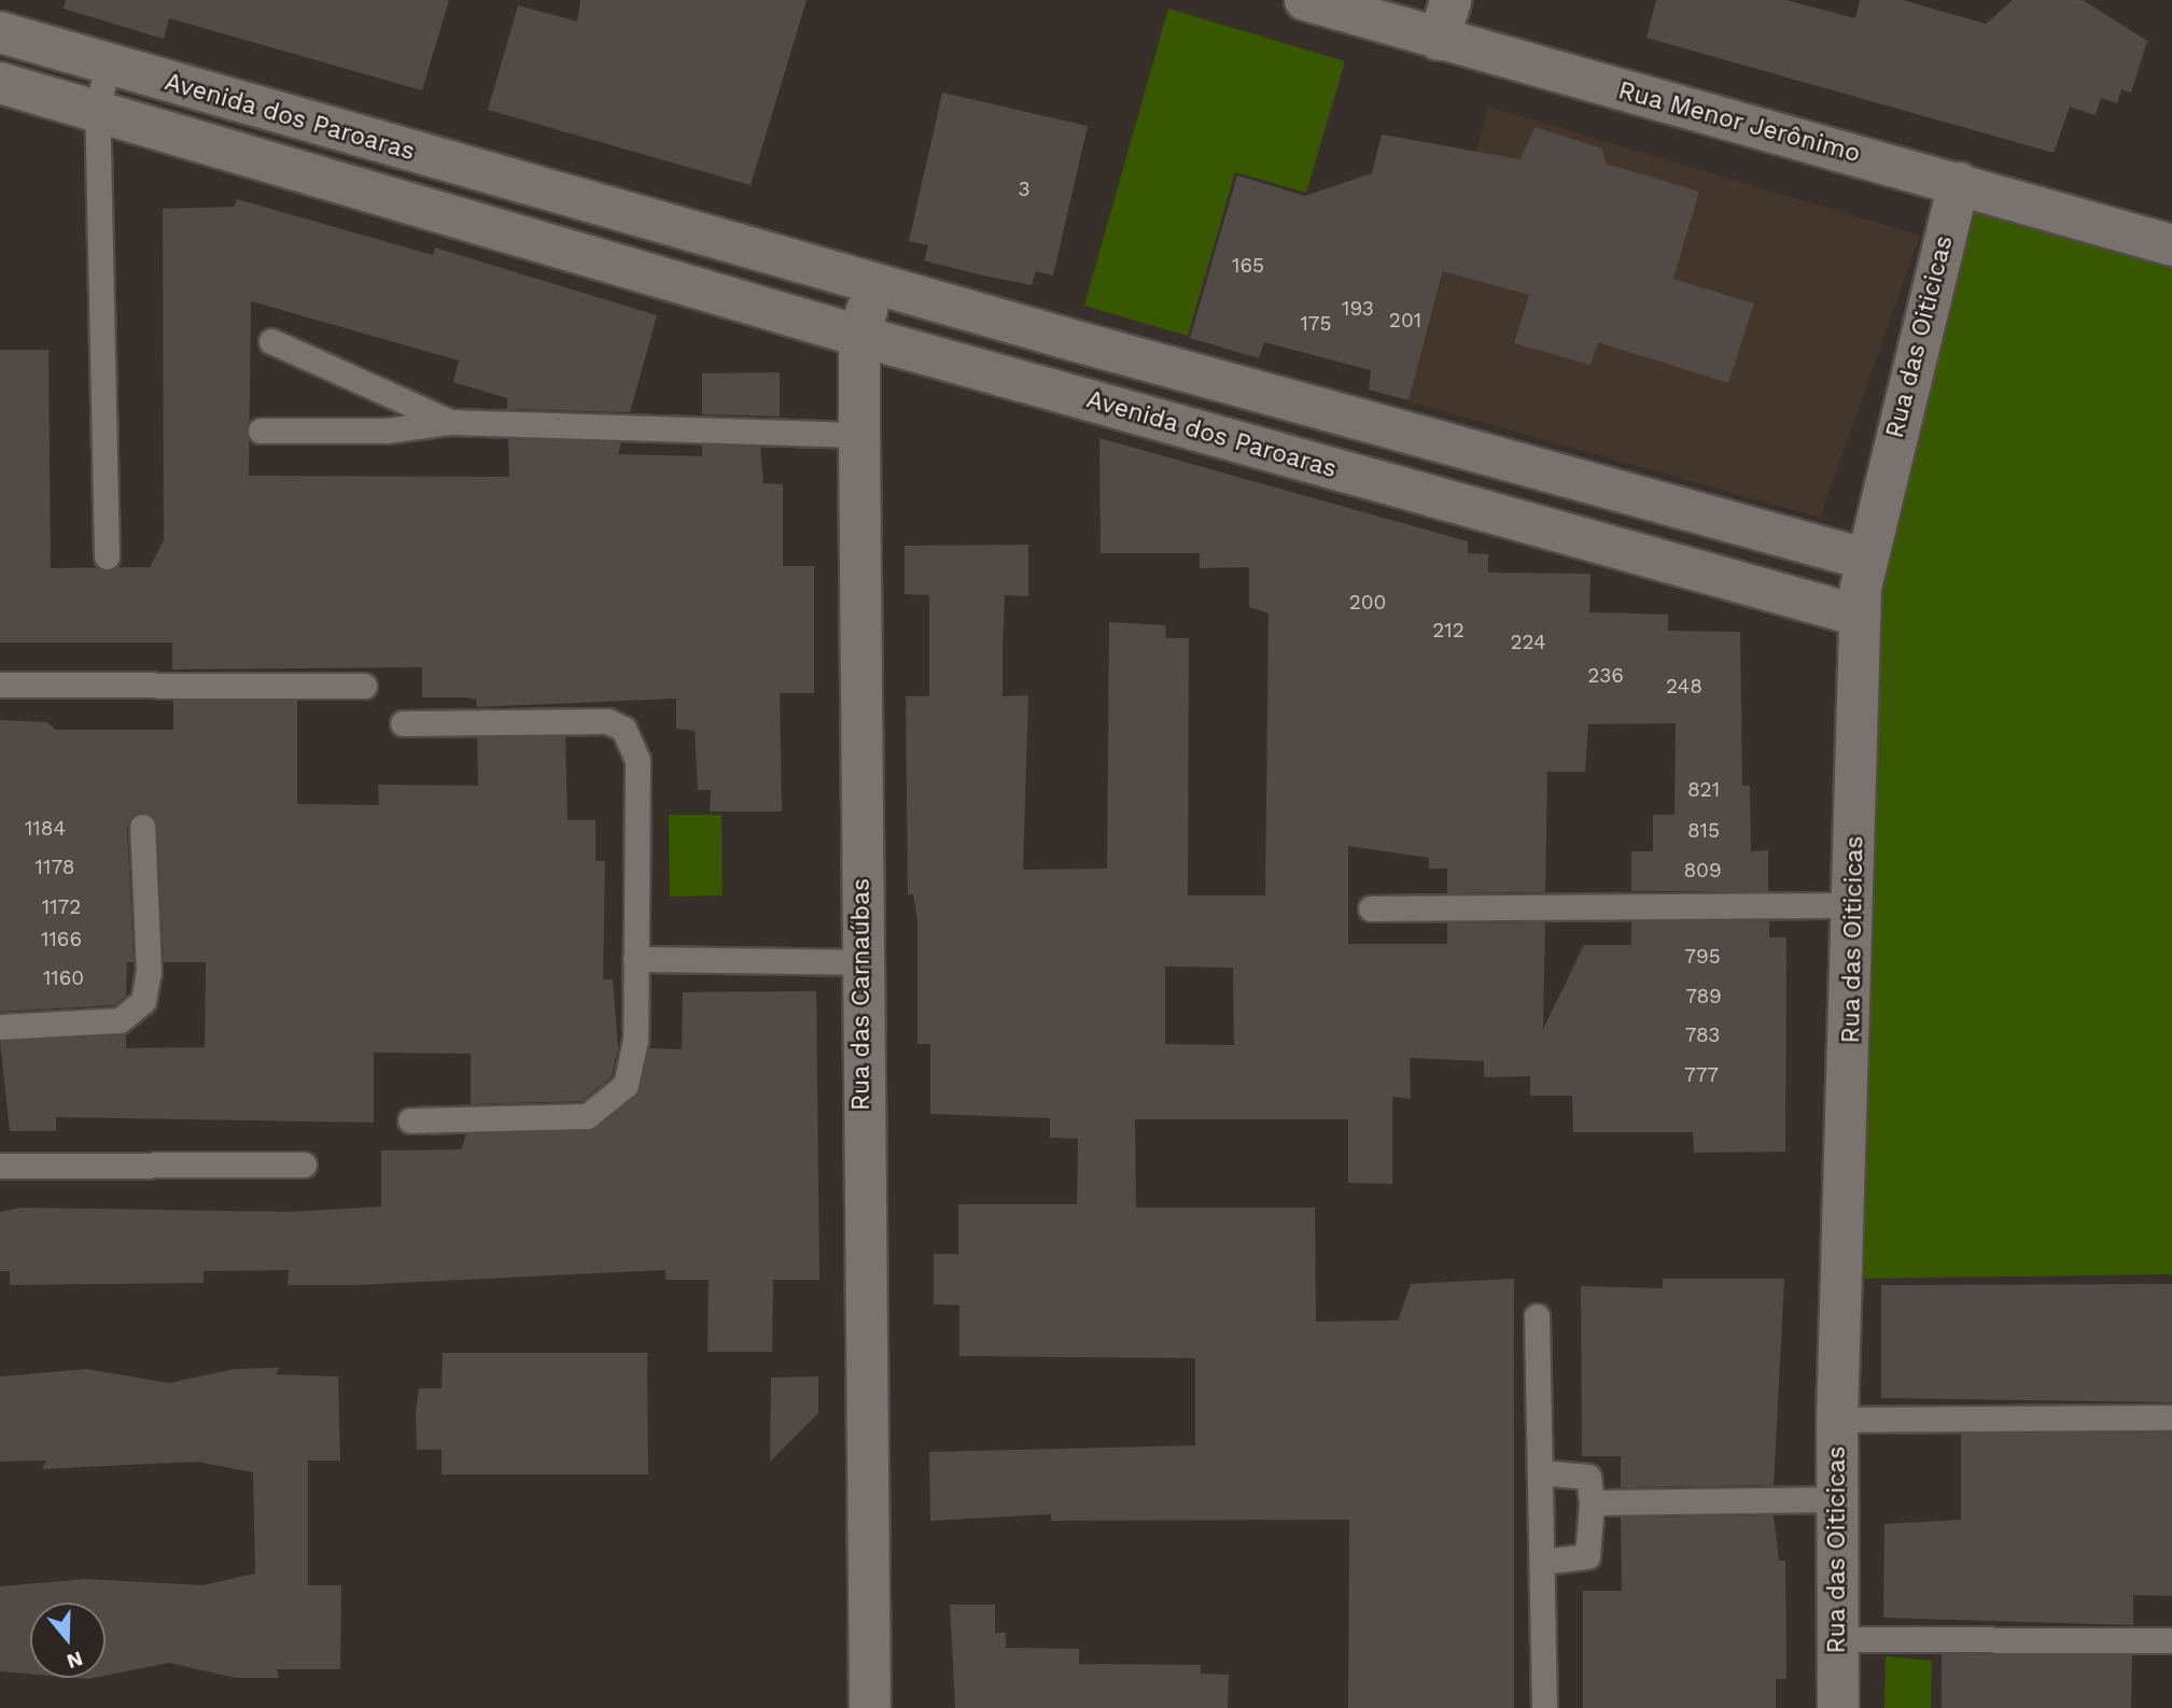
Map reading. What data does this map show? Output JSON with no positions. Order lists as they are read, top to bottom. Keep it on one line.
{"streets":{"street":["Avenida dos Paroaras","Rua Menor Jerônimo","Rua das Oiticicas","Rua das Carnaúbas"]},"crossings":[["Avenida dos Paroaras","Rua das Oiticicas"],["Avenida dos Paroaras","Rua das Carnaúbas"],["Rua Menor Jerônimo","Rua das Oiticicas"]],"house_numbers":["3","165","193","201","175","200","212","224","236","248","821","1184","815","1178","809","1172","1166","795","1160","789","783","777"],"north":"bottom"}
